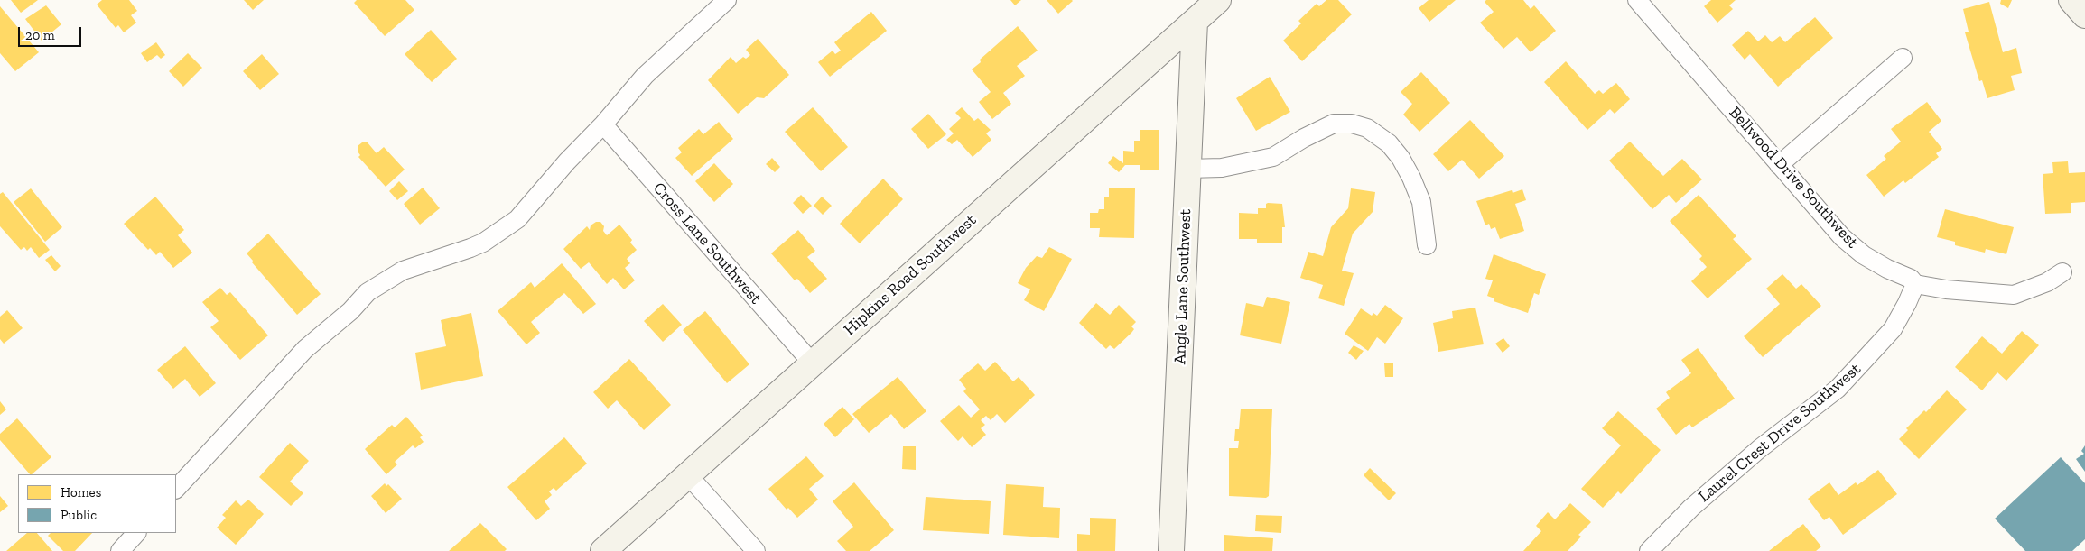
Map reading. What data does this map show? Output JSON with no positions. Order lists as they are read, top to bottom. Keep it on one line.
{"streets":{"street":["Bellwood Drive Southwest","Cross Lane Southwest","Hipkins Road Southwest","Angle Lane Southwest","Laurel Crest Drive Southwest"]},"crossings":[["Bellwood Drive Southwest","Laurel Crest Drive Southwest"],["Cross Lane Southwest","Hipkins Road Southwest"],["Hipkins Road Southwest","Angle Lane Southwest"]],"legend":["Homes","Public"],"scale_bar":"20 m"}
